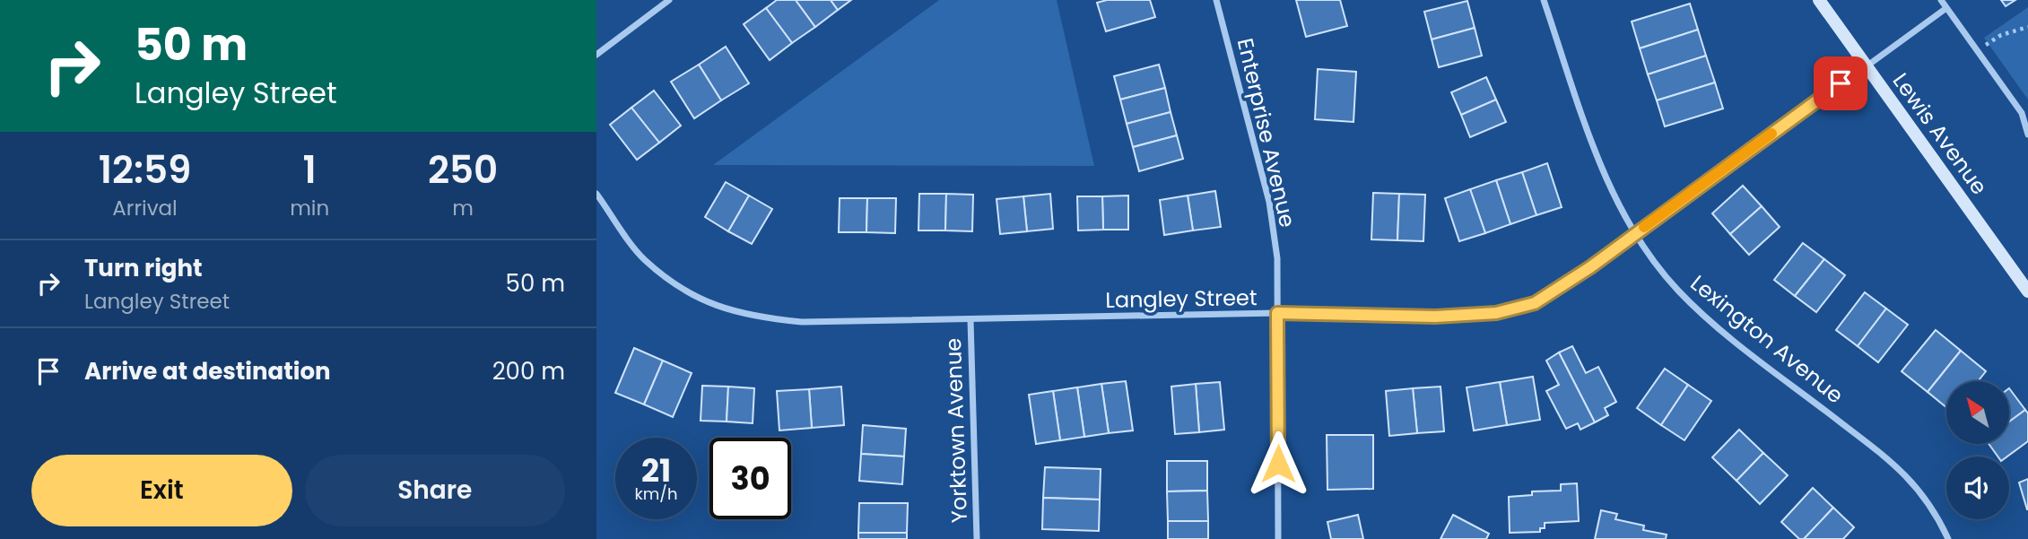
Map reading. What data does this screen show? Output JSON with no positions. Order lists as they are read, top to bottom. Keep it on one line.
{"streets":{"main road":["Lewis Avenue"],"street":["Enterprise Avenue","Langley Street","Lexington Avenue","Yorktown Avenue"]},"crossings":[["Enterprise Avenue","Langley Street"],["Lewis Avenue","Langley Street"],["Langley Street","Lexington Avenue"],["Langley Street","Yorktown Avenue"]],"north":"top left","page":{"turn":["50 m","Langley Street"],"eta":["12:59","Arrival","1","min","250","m"],"list":[{"name":"Turn right","note":"Langley Street","value":"50 m"},{"name":"Arrive at destination","value":"200 m"}],"speed":"21 km/h","limit":"30","buttons":["Exit","Share"]}}
